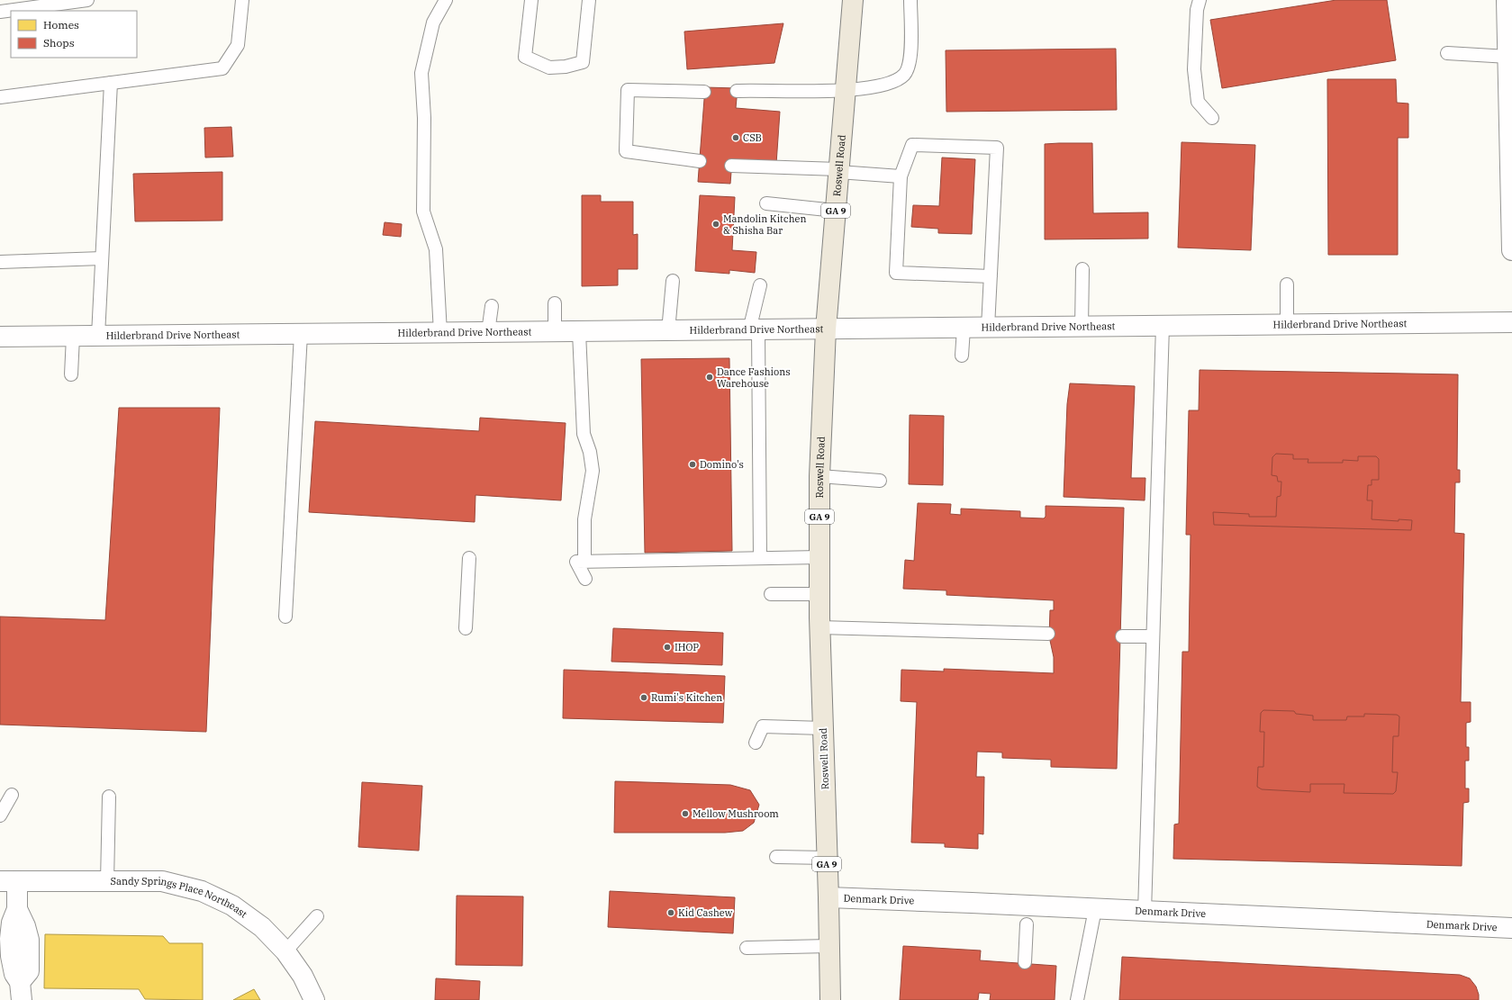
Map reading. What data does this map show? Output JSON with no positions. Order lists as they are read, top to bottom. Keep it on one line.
{"streets":{"main road":["Roswell Road","GA 9"],"street":["Hilderbrand Drive Northeast","Denmark Drive","Sandy Springs Place Northeast"]},"crossings":[["Roswell Road","Hilderbrand Drive Northeast"],["Roswell Road","Denmark Drive"]],"places":["CSB","Mandolin Kitchen & Shisha Bar","Dance Fashions Warehouse","Domino's","IHOP","Rumi's Kitchen","Mellow Mushroom","Kid Cashew"],"legend":["Homes","Shops"]}
